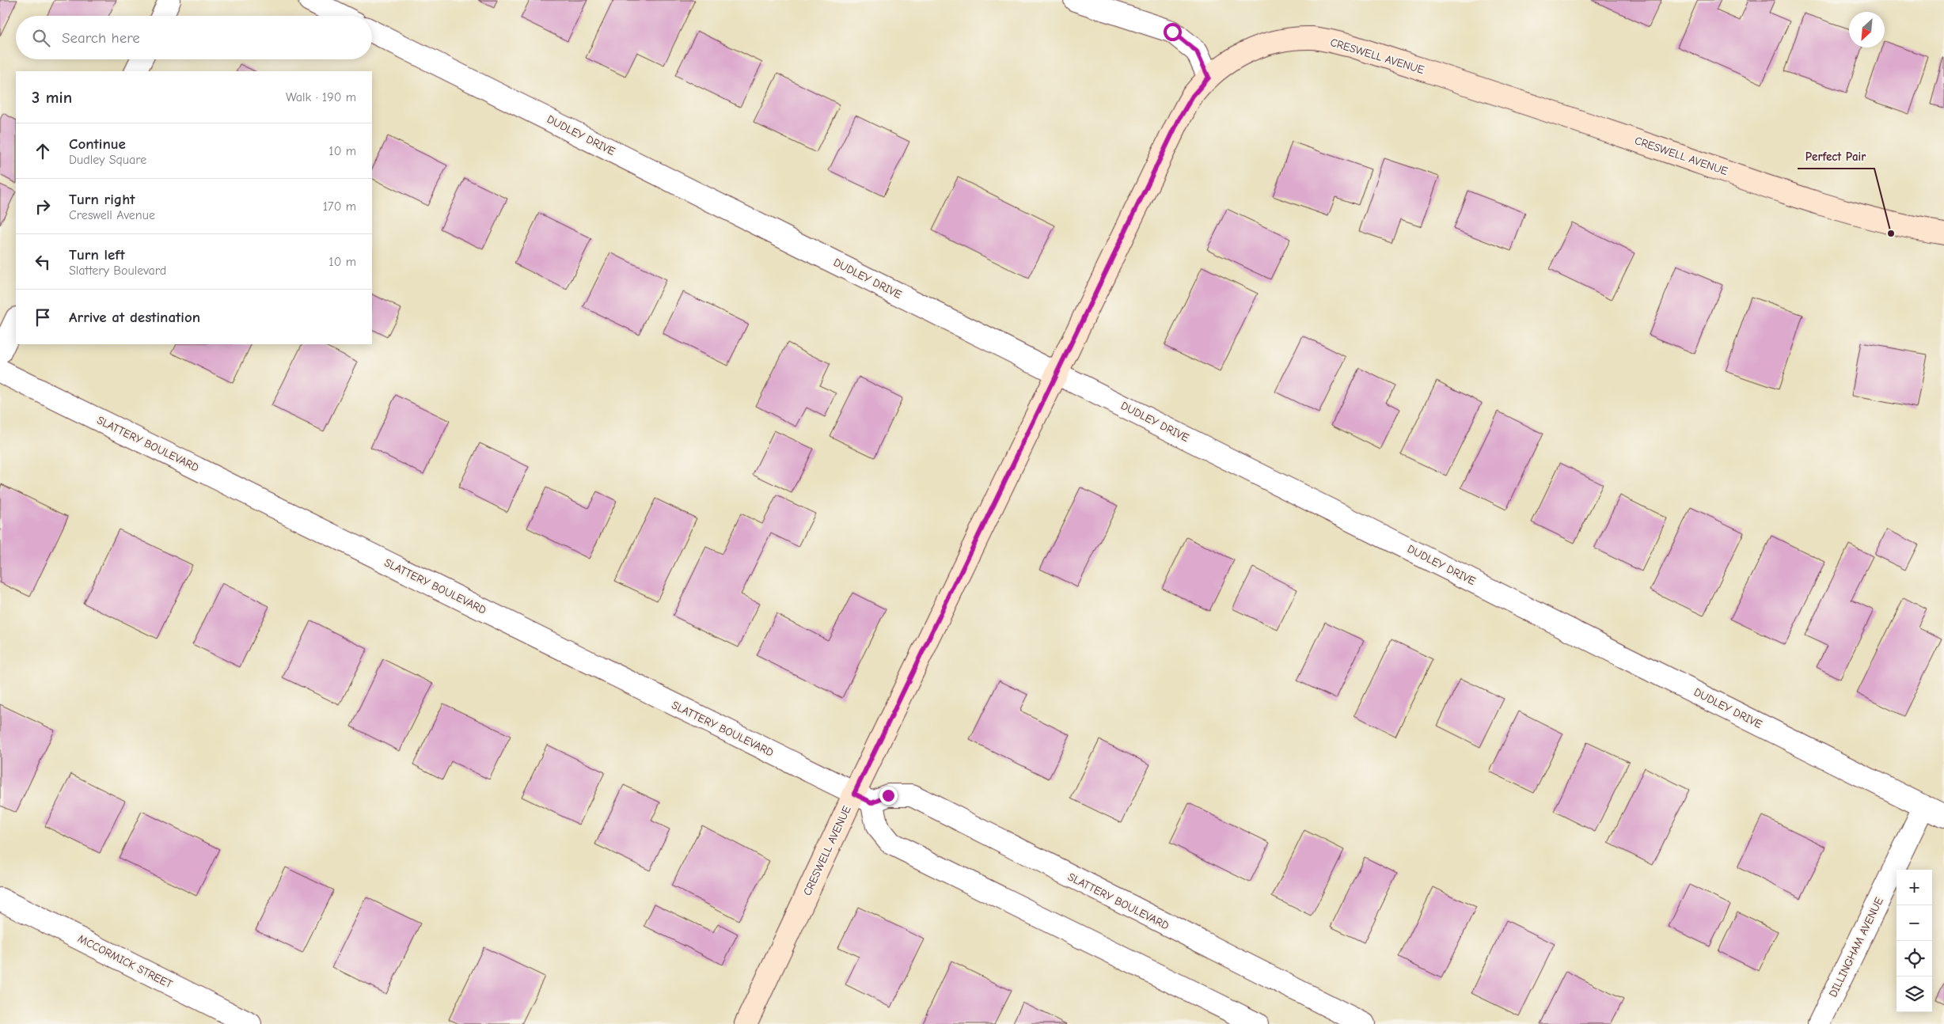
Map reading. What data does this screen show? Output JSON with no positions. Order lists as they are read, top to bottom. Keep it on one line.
{"streets":{"street":["CRESWELL AVENUE","DUDLEY DRIVE","SLATTERY BOULEVARD","DILLINGHAM AVENUE","MCCORMICK STREET"]},"crossings":[["CRESWELL AVENUE","DUDLEY DRIVE"],["CRESWELL AVENUE","SLATTERY BOULEVARD"],["DUDLEY DRIVE","DILLINGHAM AVENUE"]],"places":["Perfect Pair"],"north":"bottom left","page":{"search":"Search here","heading":["3 min","Walk · 190 m"],"list":[["Continue","Dudley Square","10 m"],["Turn right","Creswell Avenue","170 m"],["Turn left","Slattery Boulevard","10 m"],"Arrive at destination"],"map_buttons":["+","−"]}}
